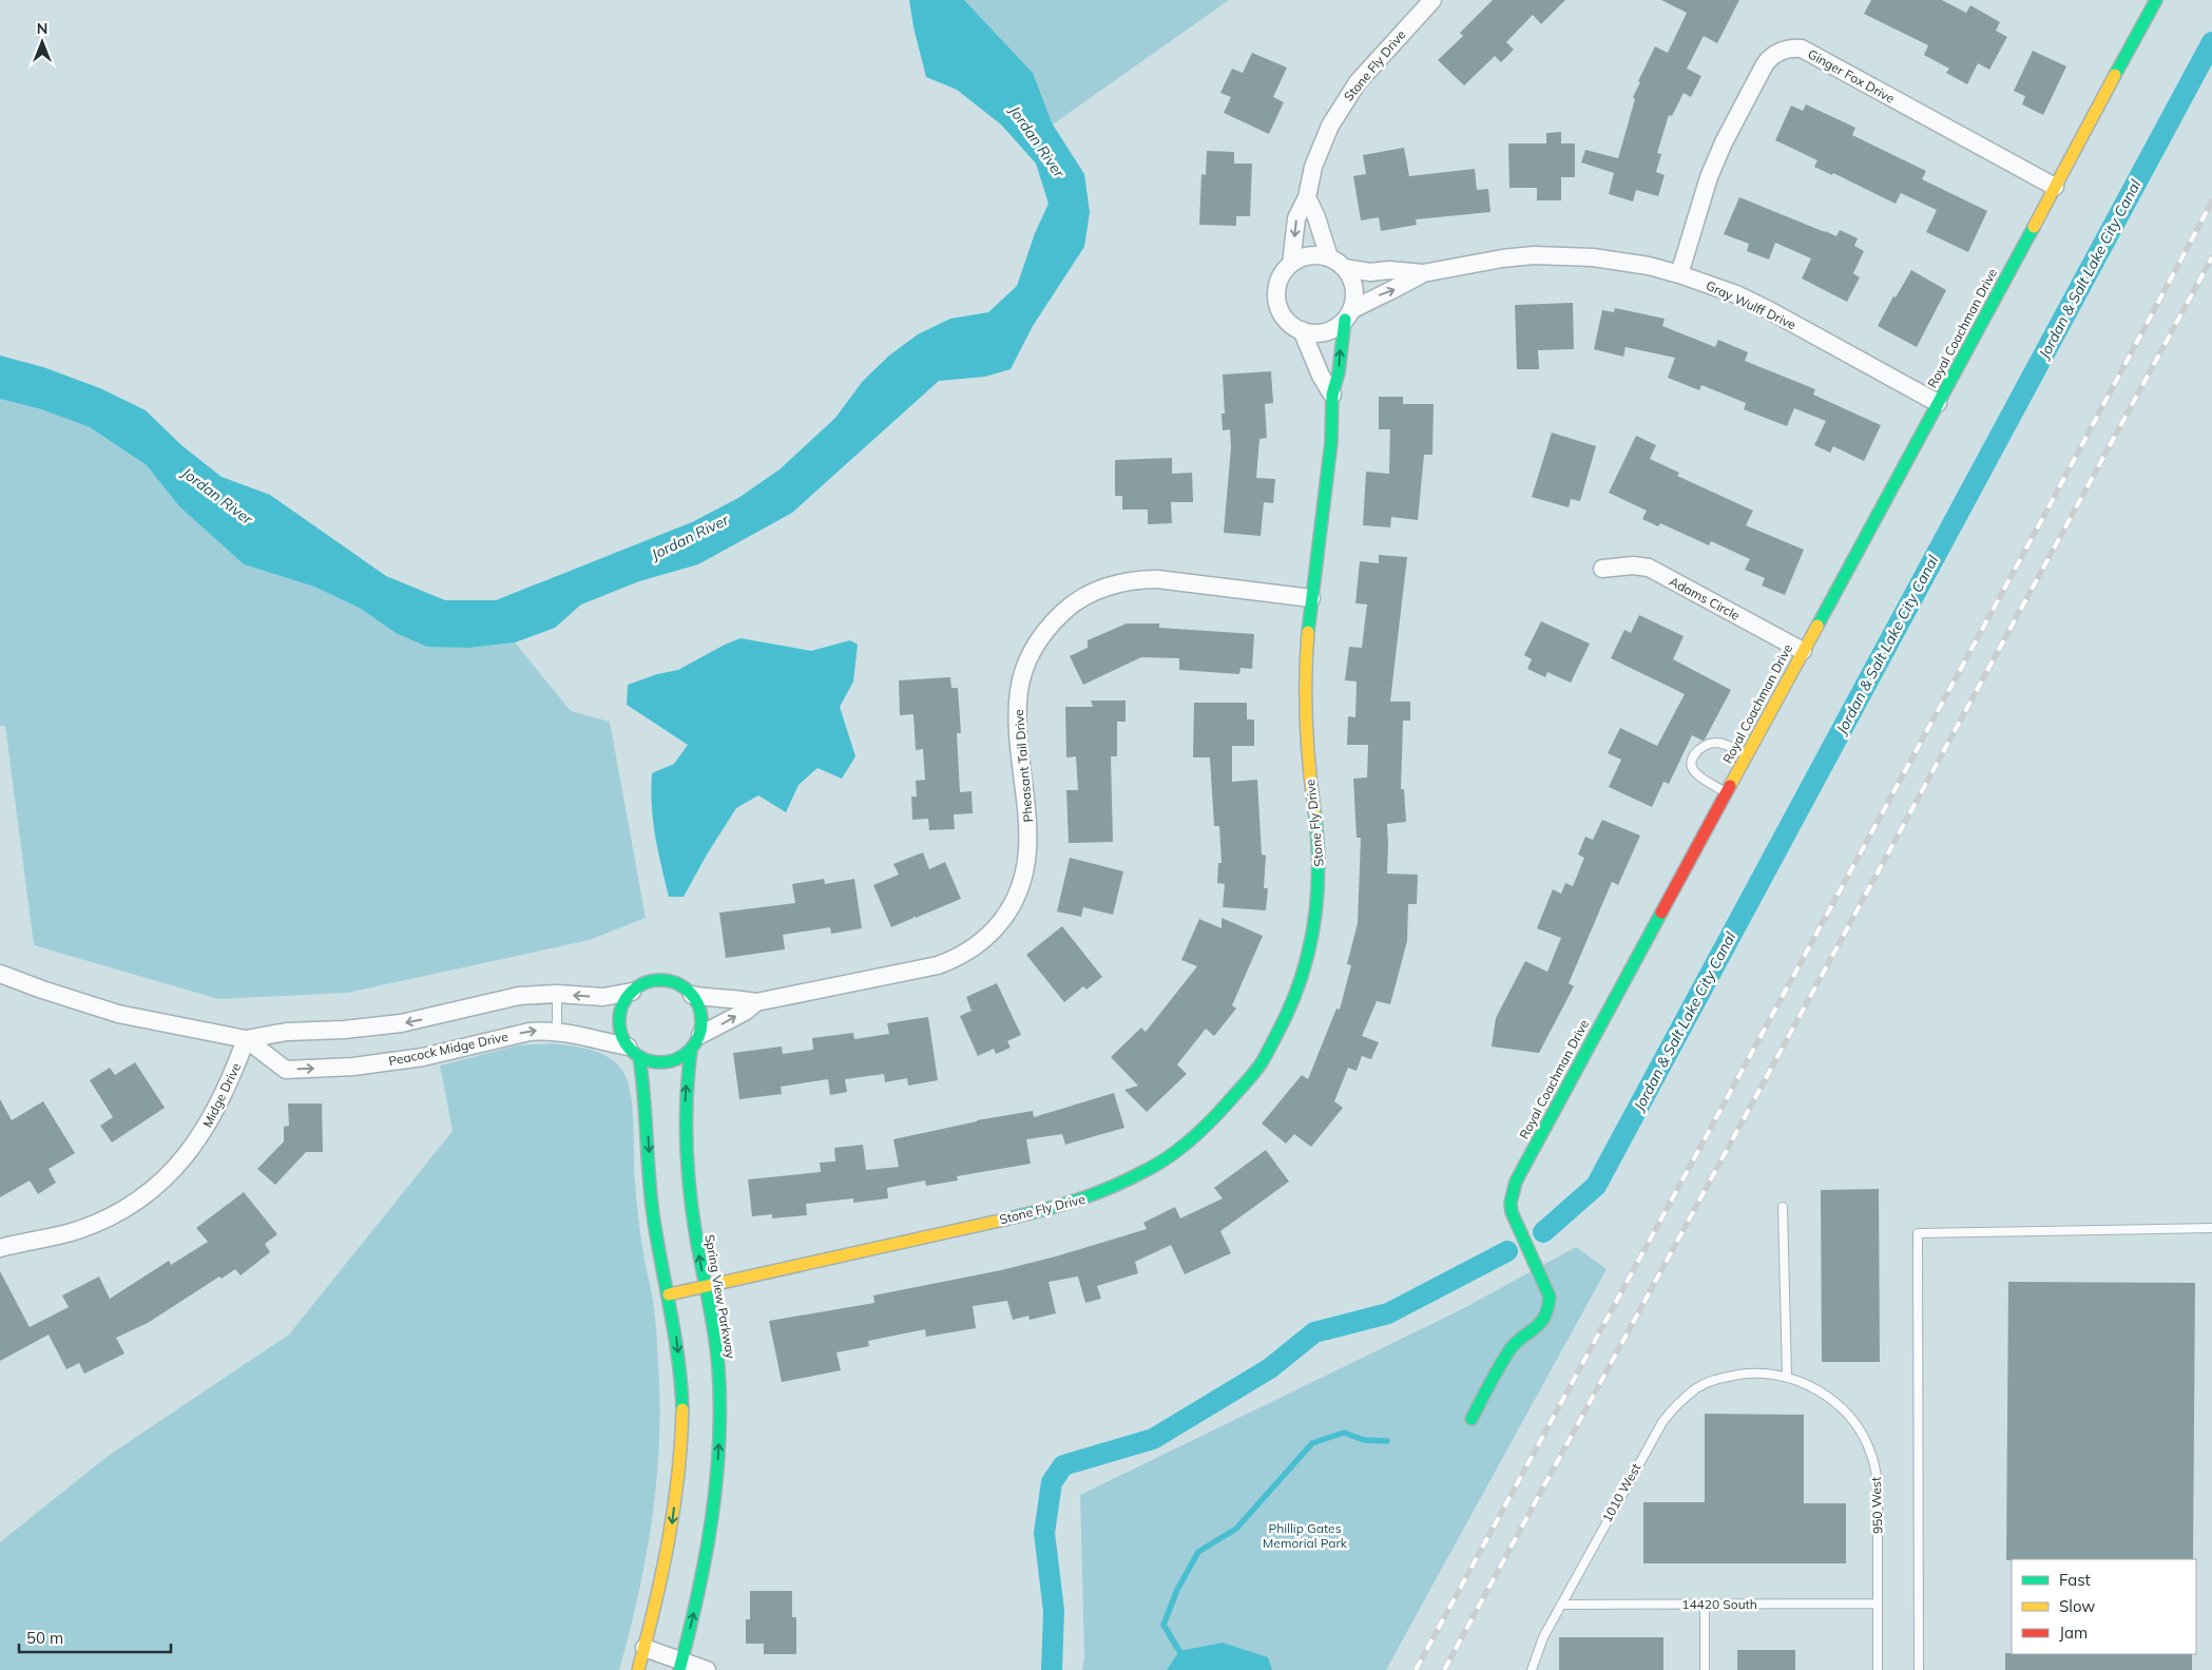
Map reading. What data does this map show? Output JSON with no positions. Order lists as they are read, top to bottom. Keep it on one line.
{"streets":{"street":["Stone Fly Drive","Ginger Fox Drive","Gray Wulff Drive","Royal Coachman Drive","Adams Circle","Pheasant Tail Drive","Peacock Midge Drive","Midge Drive","Spring View Parkway"],"lane":["1010 West","950 West","14420 South"]},"crossings":[["Stone Fly Drive","Gray Wulff Drive"],["Stone Fly Drive","Pheasant Tail Drive"],["Stone Fly Drive","Spring View Parkway"],["Ginger Fox Drive","Gray Wulff Drive"],["Ginger Fox Drive","Royal Coachman Drive"],["Gray Wulff Drive","Royal Coachman Drive"],["Royal Coachman Drive","Adams Circle"],["Pheasant Tail Drive","Peacock Midge Drive"],["Pheasant Tail Drive","Spring View Parkway"],["Peacock Midge Drive","Midge Drive"],["Peacock Midge Drive","Spring View Parkway"],["1010 West","950 West"],["1010 West","14420 South"],["950 West","14420 South"]],"water":["Jordan River","Jordan & Salt Lake City Canal"],"parks":["Phillip Gates Memorial Park"],"legend":["Fast","Slow","Jam"],"scale_bar":"50 m","north":"top"}
